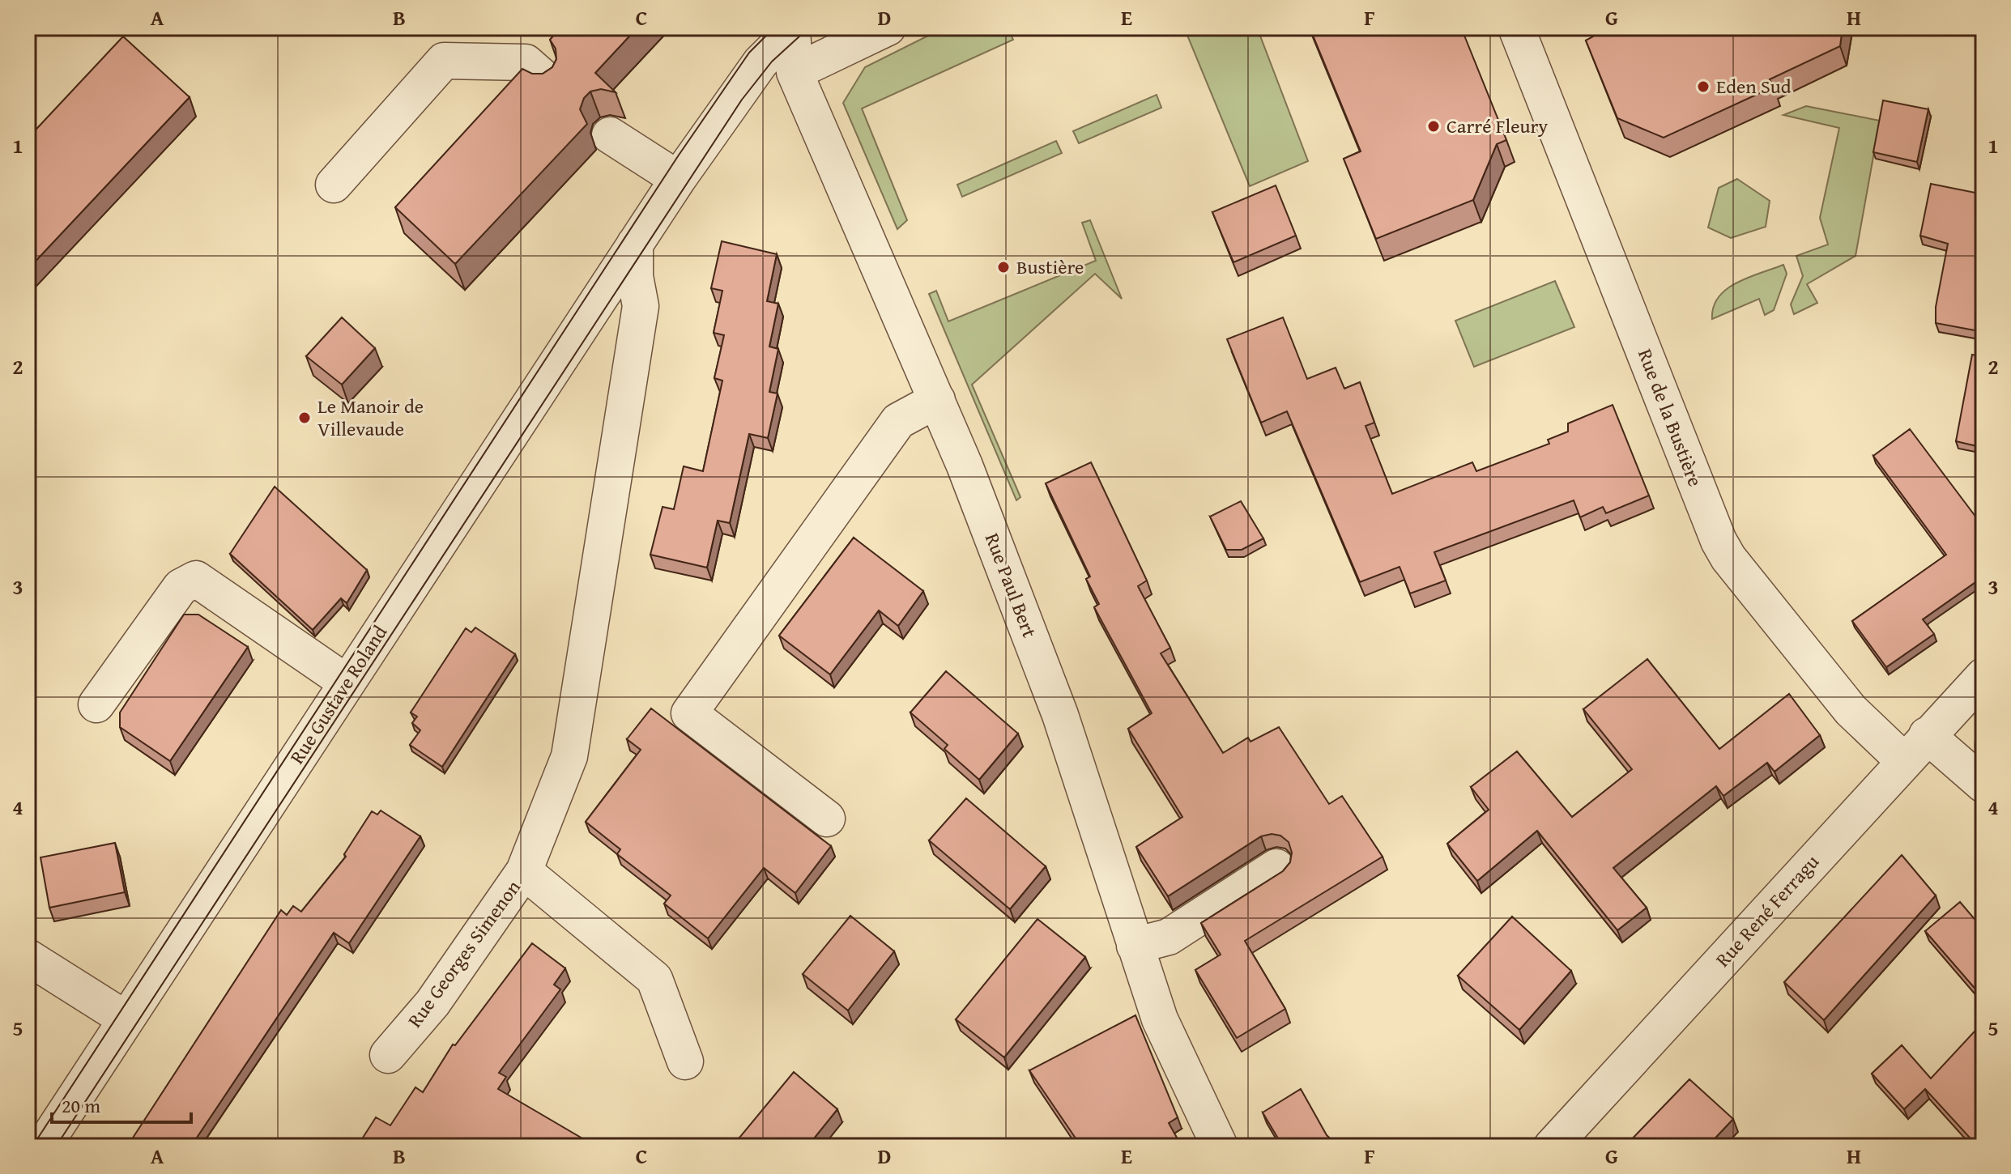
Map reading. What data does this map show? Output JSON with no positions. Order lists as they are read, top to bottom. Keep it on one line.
{"streets":{"street":["Rue de la Bustière","Rue Paul Bert","Rue Gustave Roland","Rue René Ferragu","Rue Georges Simenon"]},"crossings":[["Rue de la Bustière","Rue René Ferragu"],["Rue Paul Bert","Rue Gustave Roland"]],"places":["Eden Sud","Carré Fleury","Bustière","Le Manoir de Villevaude"],"scale_bar":"20 m","grid":{"columns":["A","B","C","D","E","F","G","H"],"rows":["1","2","3","4","5"]}}
